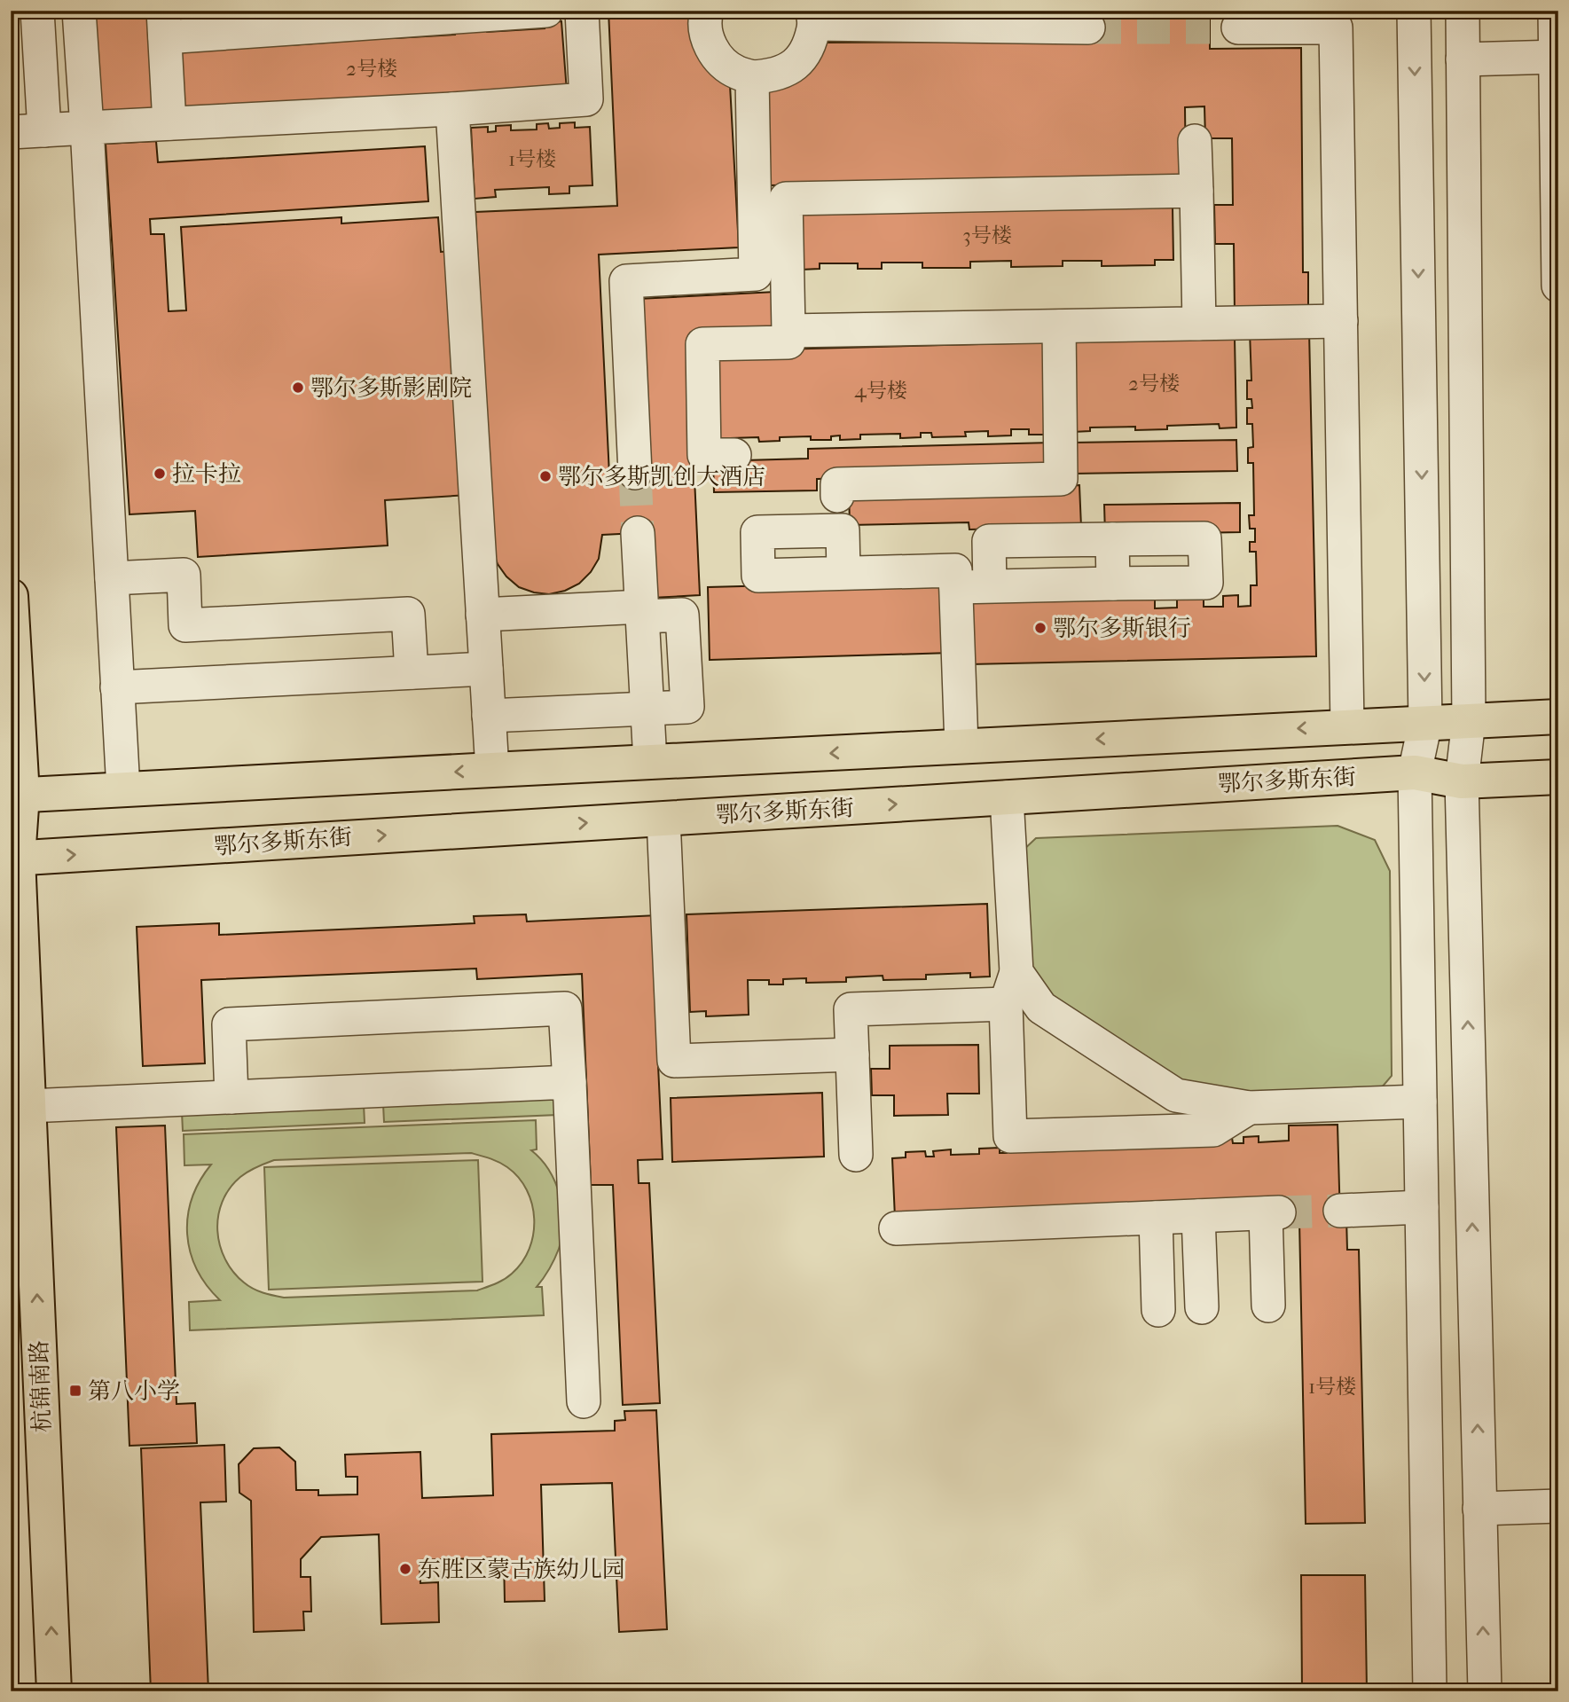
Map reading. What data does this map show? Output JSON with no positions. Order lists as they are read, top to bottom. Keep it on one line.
{"streets":{"main road":["鄂尔多斯东街","杭锦南路"]},"crossings":[["鄂尔多斯东街","杭锦南路"]],"one_way":["杭锦南路"],"places":{"other":["鄂尔多斯影剧院","拉卡拉","鄂尔多斯凯创大酒店","鄂尔多斯银行","东胜区蒙古族幼儿园"],"transit":["第八小学"]},"house_numbers":["2号楼","1号楼","3号楼","2号楼","4号楼","1号楼"]}
